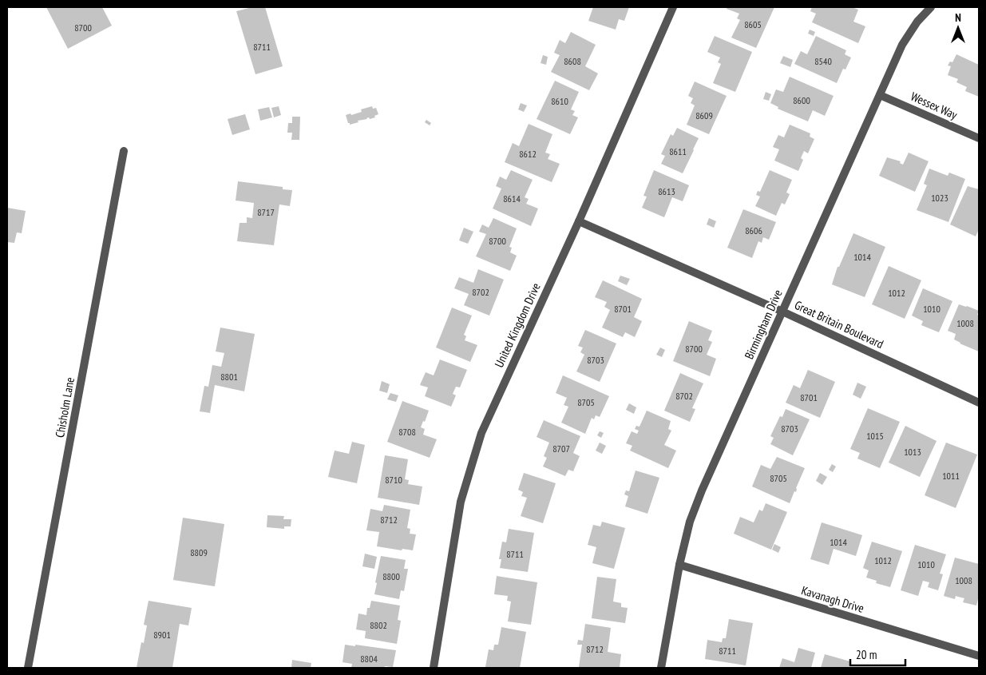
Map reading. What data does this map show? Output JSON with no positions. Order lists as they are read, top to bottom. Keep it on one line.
{"streets":{"street":["Wessex Way","Birmingham Drive","Great Britain Boulevard","United Kingdom Drive","Chisholm Lane","Kavanagh Drive"]},"crossings":[["Wessex Way","Birmingham Drive"],["Birmingham Drive","Great Britain Boulevard"],["Birmingham Drive","Kavanagh Drive"],["Great Britain Boulevard","United Kingdom Drive"]],"house_numbers":["8605","8700","8711","8608","8540","8600","8610","8609","8611","8612","8613","1023","8614","8717","8606","8700","1014","8702","1012","8701","1010","1008","8700","8703","8801","8702","8701","8705","8703","8708","1015","8707","1013","1011","8705","8710","8712","1014","8809","8711","1012","1010","8800","1008","8802","8901","8712","8711","8804"],"scale_bar":"20 m","north":"top"}
